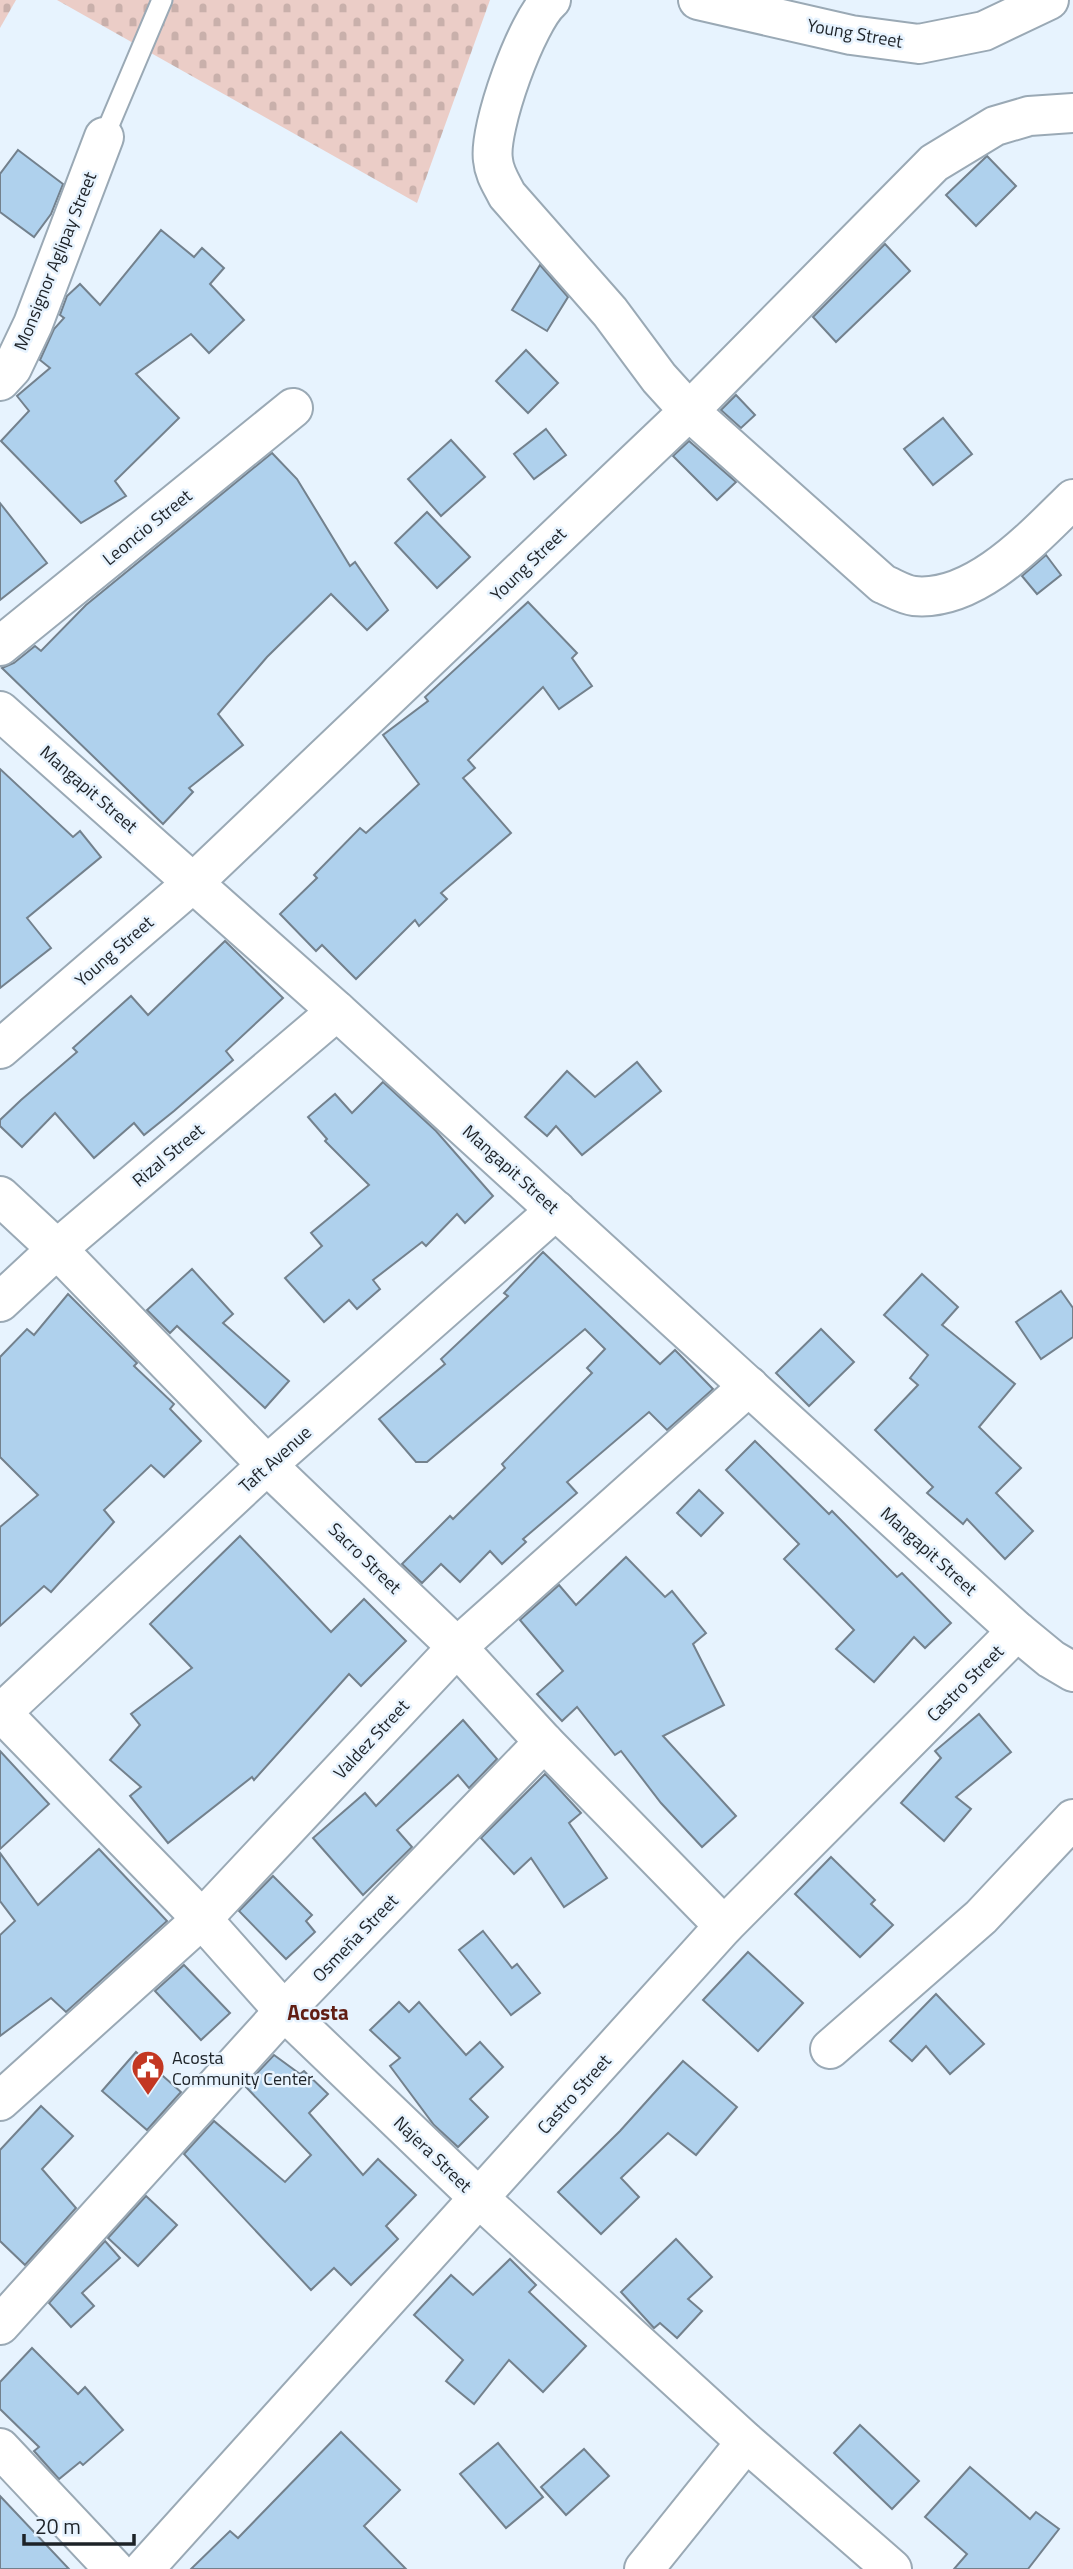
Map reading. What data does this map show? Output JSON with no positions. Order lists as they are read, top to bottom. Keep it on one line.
{"streets":{"street":["Young Street","Monsignor Aglipay Street","Leoncio Street","Mangapit Street","Rizal Street","Taft Avenue","Sacro Street","Castro Street","Valdez Street","Osmeña Street","Najera Street"]},"crossings":[["Young Street","Mangapit Street"],["Mangapit Street","Rizal Street"],["Mangapit Street","Taft Avenue"],["Mangapit Street","Castro Street"],["Mangapit Street","Valdez Street"],["Rizal Street","Sacro Street"],["Taft Avenue","Sacro Street"],["Taft Avenue","Najera Street"],["Sacro Street","Castro Street"],["Sacro Street","Valdez Street"],["Sacro Street","Osmeña Street"],["Castro Street","Najera Street"],["Valdez Street","Najera Street"],["Osmeña Street","Najera Street"]],"districts":["Acosta"],"places":{"public building":["Acosta Community Center"]},"scale_bar":"20 m"}
